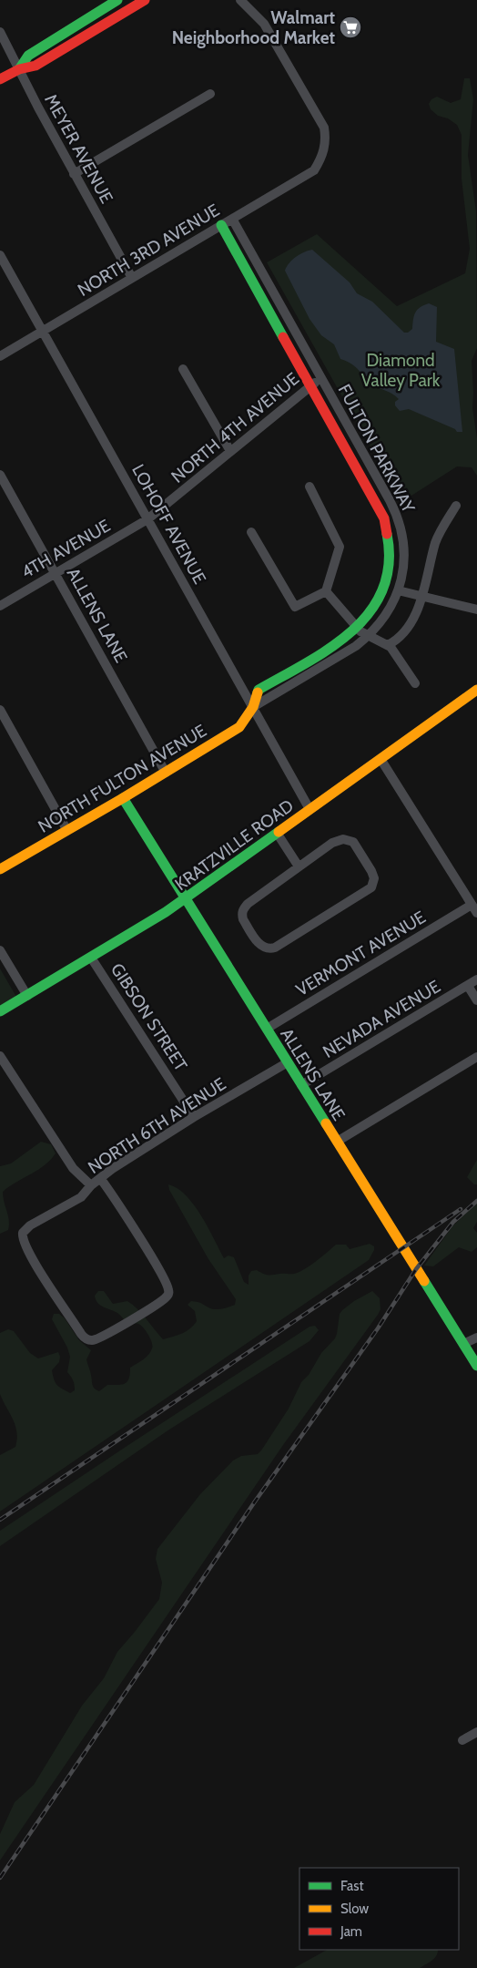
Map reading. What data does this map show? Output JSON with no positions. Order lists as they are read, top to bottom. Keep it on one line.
{"streets":{"street":["MEYER AVENUE","NORTH 3RD AVENUE","NORTH 4TH AVENUE","FULTON PARKWAY","LOHOFF AVENUE","4TH AVENUE","ALLENS LANE","NORTH FULTON AVENUE","KRATZVILLE ROAD","VERMONT AVENUE","GIBSON STREET","NEVADA AVENUE","NORTH 6TH AVENUE"]},"crossings":[["MEYER AVENUE","NORTH 3RD AVENUE"],["NORTH 3RD AVENUE","FULTON PARKWAY"],["NORTH 3RD AVENUE","LOHOFF AVENUE"],["NORTH 4TH AVENUE","FULTON PARKWAY"],["NORTH 4TH AVENUE","LOHOFF AVENUE"],["NORTH 4TH AVENUE","4TH AVENUE"],["FULTON PARKWAY","LOHOFF AVENUE"],["FULTON PARKWAY","NORTH FULTON AVENUE"],["LOHOFF AVENUE","4TH AVENUE"],["LOHOFF AVENUE","NORTH FULTON AVENUE"],["LOHOFF AVENUE","KRATZVILLE ROAD"],["4TH AVENUE","ALLENS LANE"],["ALLENS LANE","NORTH FULTON AVENUE"],["ALLENS LANE","KRATZVILLE ROAD"],["ALLENS LANE","VERMONT AVENUE"],["ALLENS LANE","NEVADA AVENUE"],["ALLENS LANE","NORTH 6TH AVENUE"],["KRATZVILLE ROAD","GIBSON STREET"],["GIBSON STREET","NORTH 6TH AVENUE"]],"parks":["Diamond Valley Park"],"places":{"supermarket":["Walmart Neighborhood Market"]},"legend":["Fast","Slow","Jam"]}
